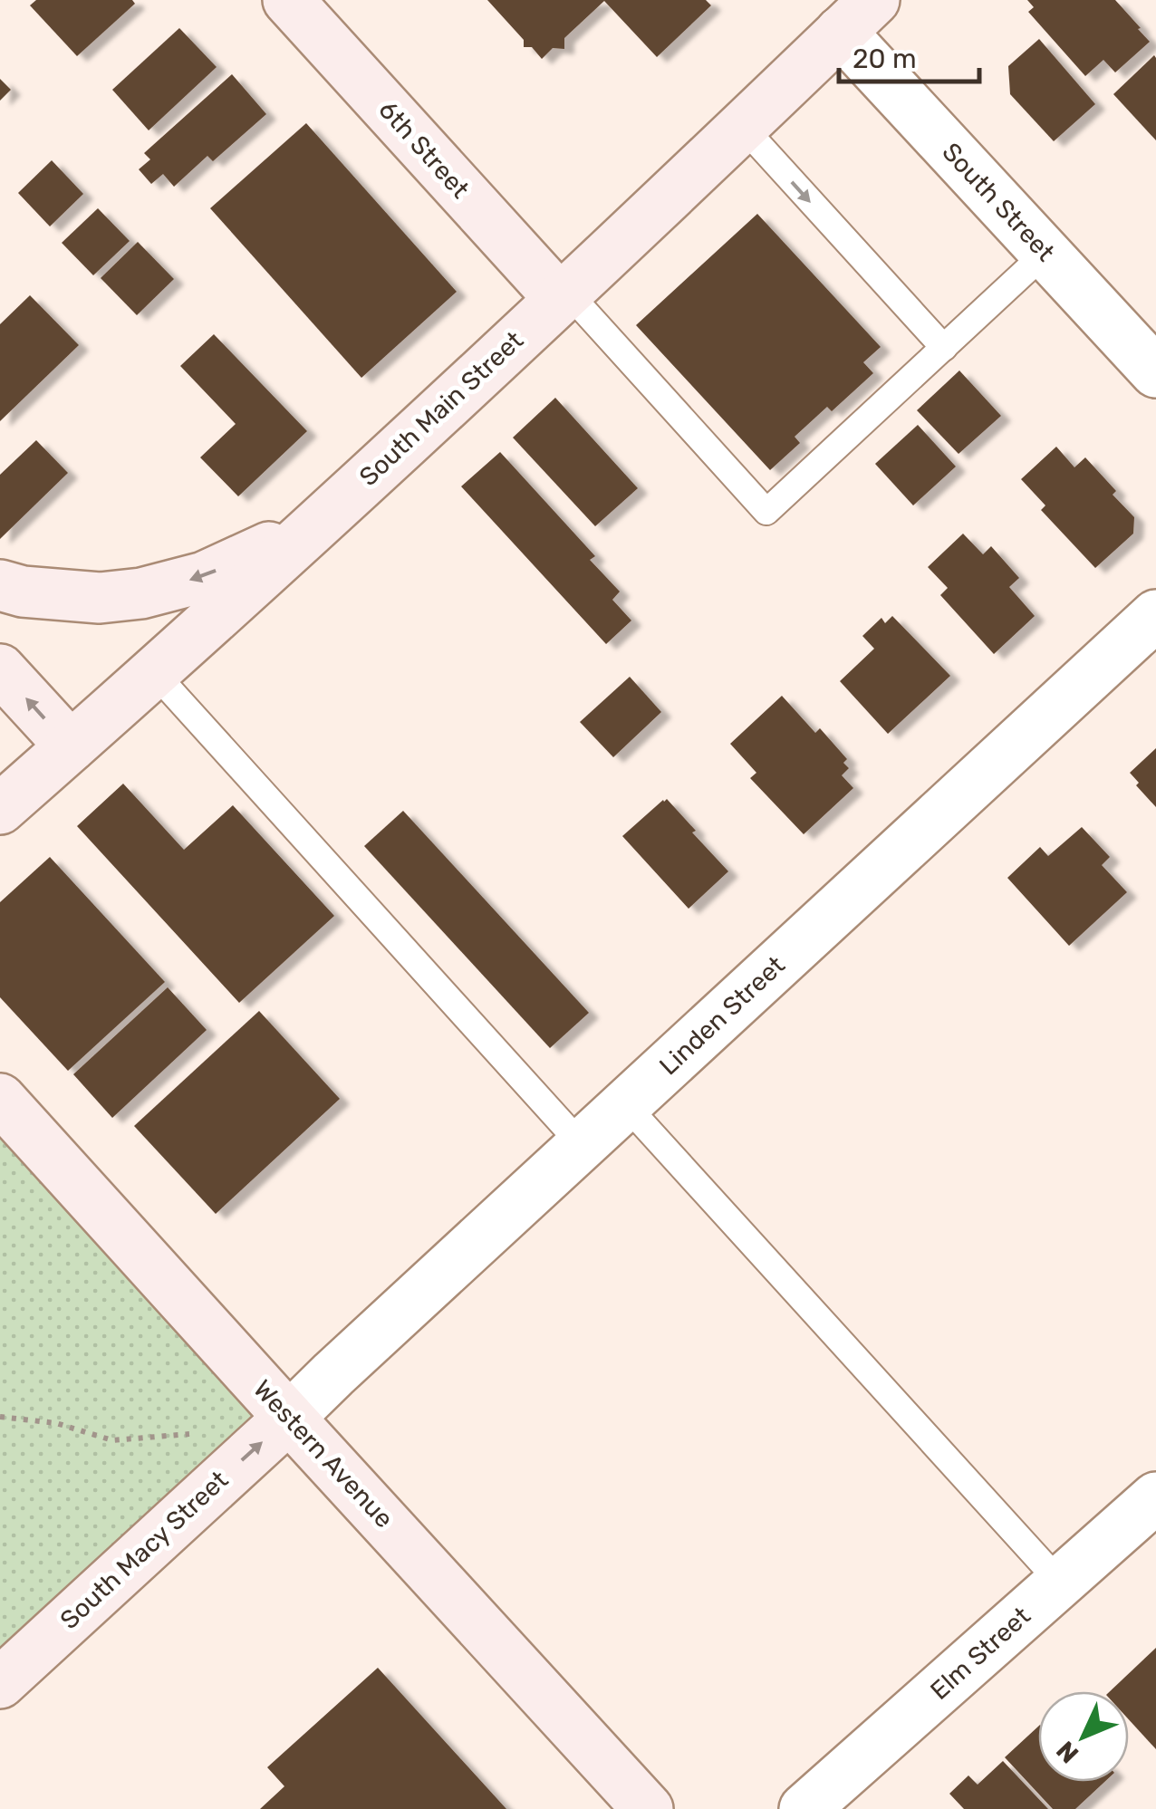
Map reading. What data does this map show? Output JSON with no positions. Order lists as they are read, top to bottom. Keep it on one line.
{"streets":{"main road":["6th Street","South Main Street","Western Avenue","South Macy Street"],"street":["South Street","Linden Street","Elm Street"]},"crossings":[["6th Street","South Main Street"],["South Street","South Main Street"],["Linden Street","Western Avenue"],["Linden Street","South Macy Street"],["Western Avenue","South Macy Street"]],"one_way":["South Macy Street"],"scale_bar":"20 m","north":"bottom left"}
